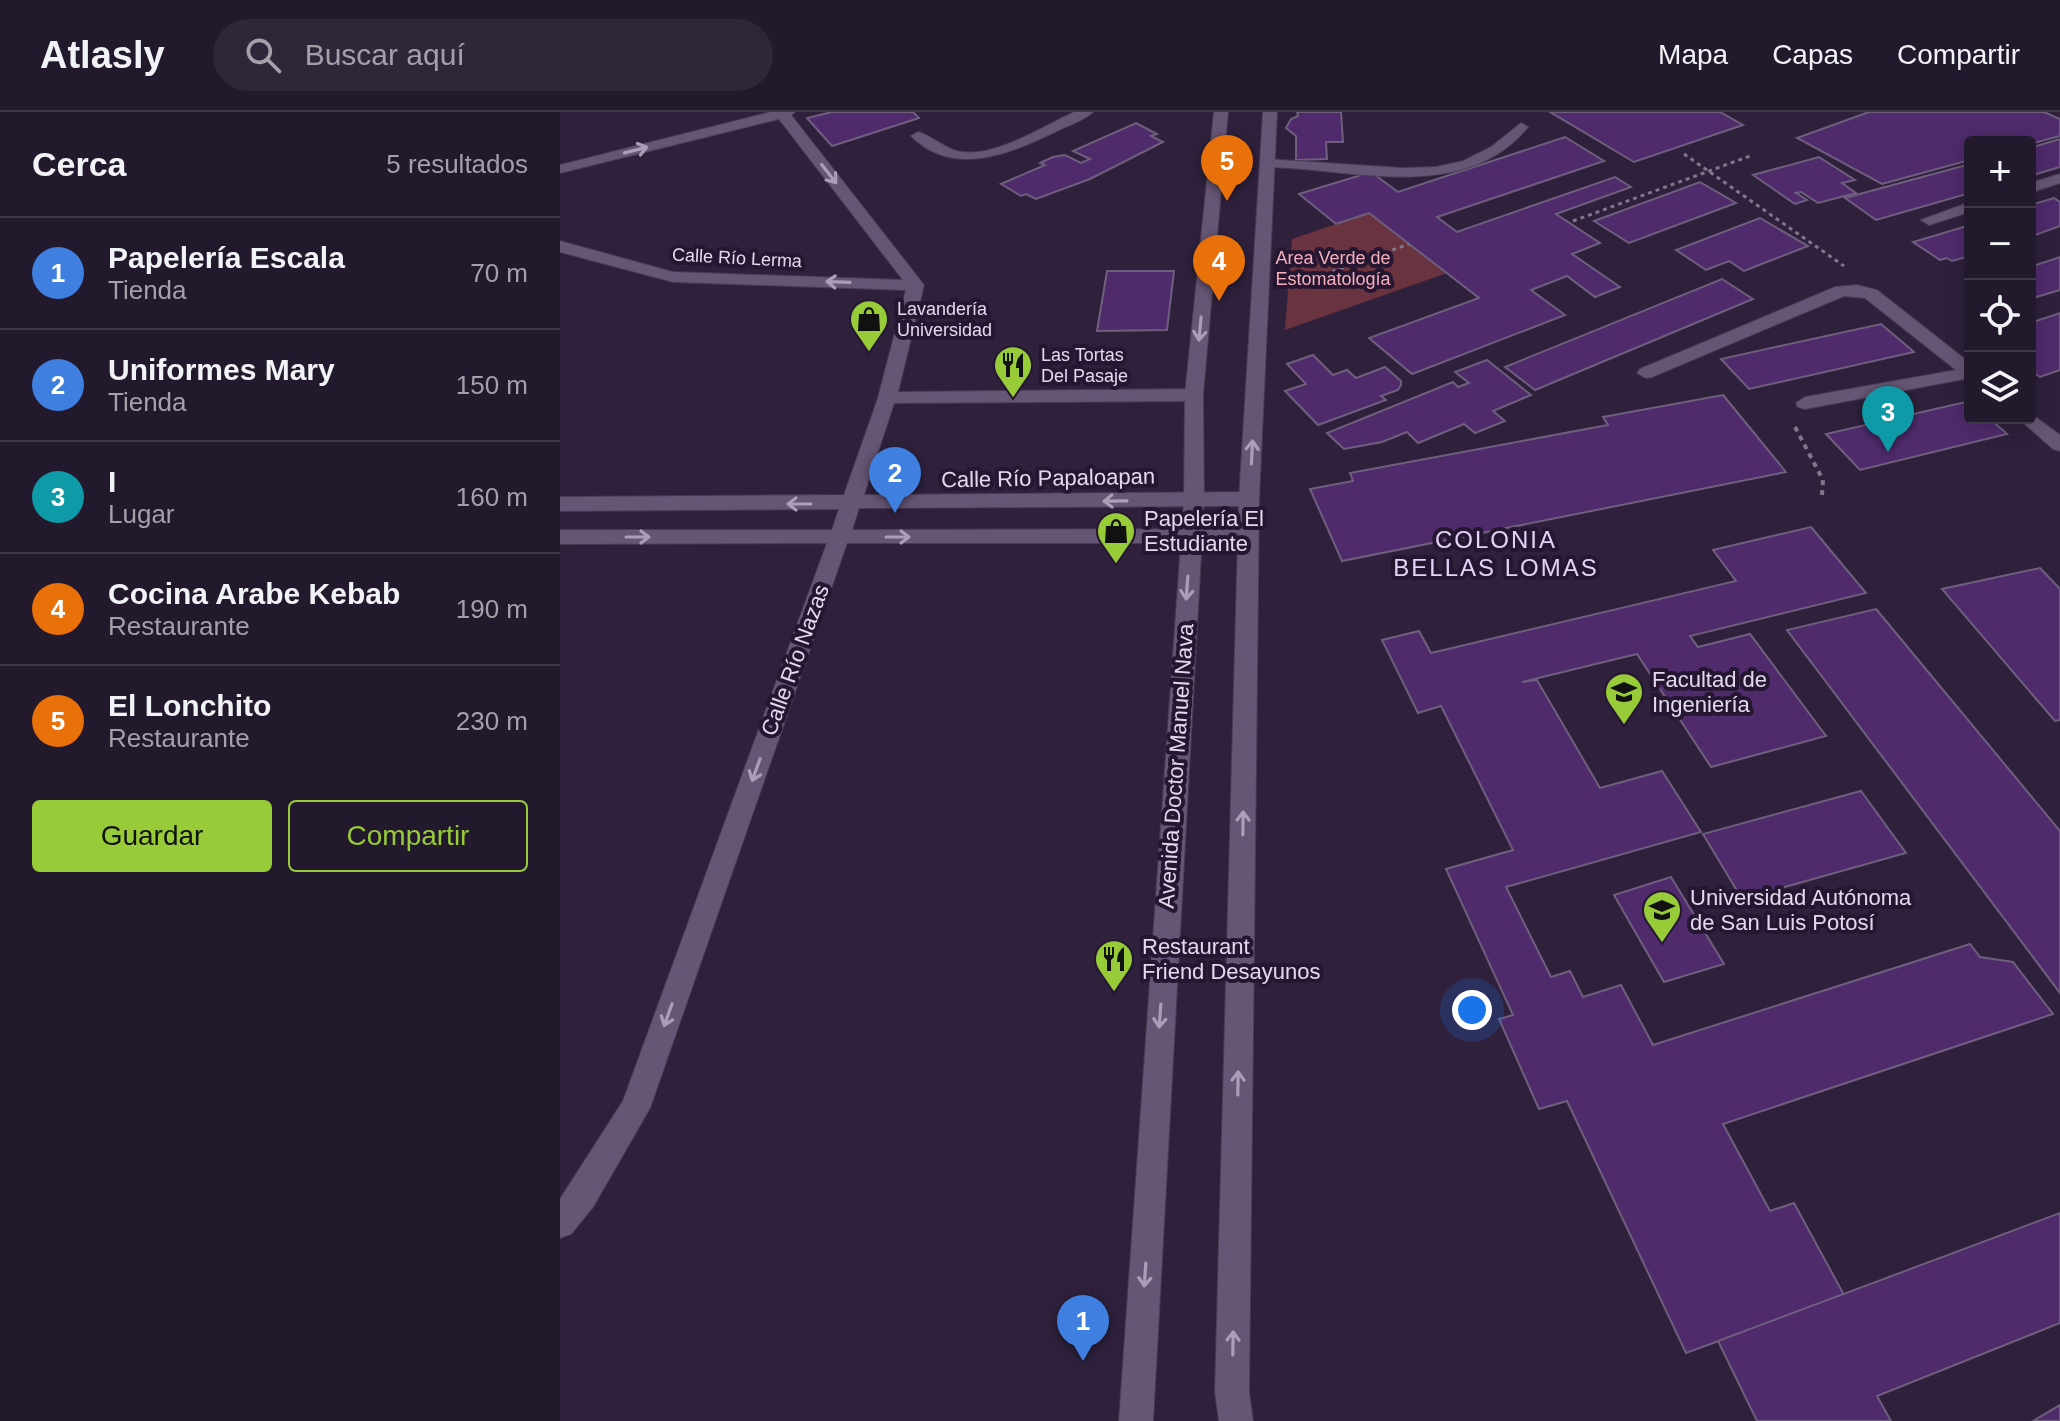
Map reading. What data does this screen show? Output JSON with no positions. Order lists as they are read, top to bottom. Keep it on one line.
{"streets":{"street":["Calle Río Lerma","Calle Río Papaloapan","Calle Río Nazas","Avenida Doctor Manuel Nava"]},"crossings":[["Calle Río Lerma","Calle Río Nazas"],["Calle Río Papaloapan","Calle Río Nazas"],["Calle Río Papaloapan","Avenida Doctor Manuel Nava"]],"one_way":["Calle Río Nazas"],"districts":["COLONIA BELLAS LOMAS"],"parks":["Area Verde de Estomatología"],"places":{"shop":["Lavandería Universidad","Papelería El Estudiante"],"restaurant":["Las Tortas Del Pasaje","Restaurant Friend Desayunos"],"school or university":["Facultad de Ingeniería","Universidad Autónoma de San Luis Potosí"]},"page":{"header":"Atlasly","search":"Buscar aquí","nav":["Mapa","Capas","Compartir"],"heading":["Cerca","5 resultados"],"pins":["5","4","3","2","1"],"map_buttons":["+","−"],"list":[{"mark":"1","name":"Papelería Escala","note":"Tienda","value":"70 m"},{"mark":"2","name":"Uniformes Mary","note":"Tienda","value":"150 m"},{"mark":"3","name":"I","note":"Lugar","value":"160 m"},{"mark":"4","name":"Cocina Arabe Kebab","note":"Restaurante","value":"190 m"},{"mark":"5","name":"El Lonchito","note":"Restaurante","value":"230 m"}],"buttons":["Guardar","Compartir"]}}
